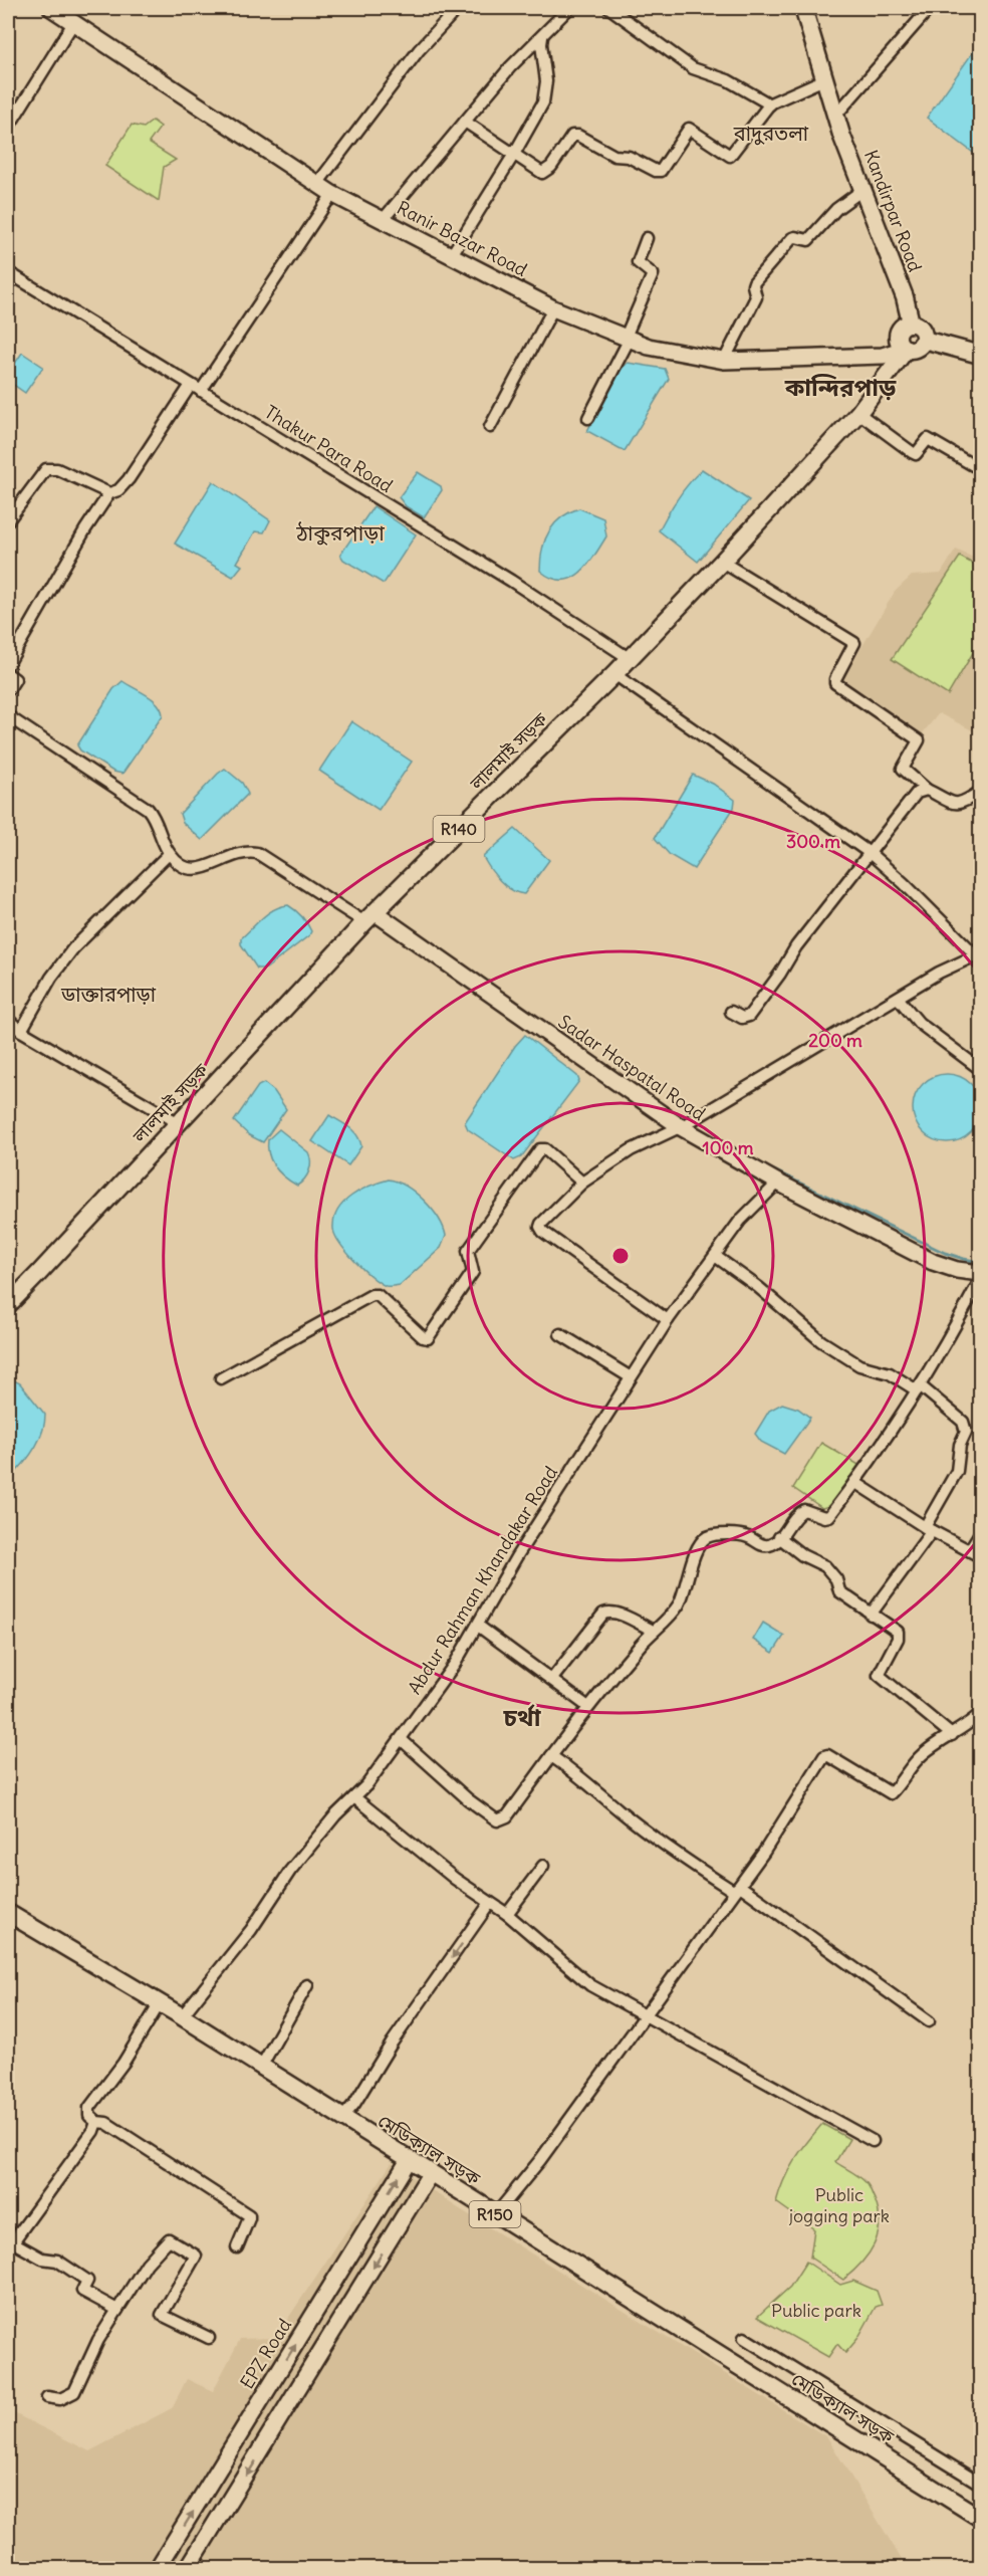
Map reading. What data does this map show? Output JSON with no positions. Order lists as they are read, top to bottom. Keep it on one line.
{"streets":{"main road":["Kandirpar Road","Ranir Bazar Road","লালমাই সড়ক","R140","Sadar Haspatal Road","মেডিক্যাল সড়ক","R150","EPZ Road"],"street":["Thakur Para Road","Abdur Rahman Khandakar Road"]},"crossings":[["Kandirpar Road","Ranir Bazar Road"],["Kandirpar Road","লালমাই সড়ক"],["Ranir Bazar Road","লালমাই সড়ক"],["Thakur Para Road","লালমাই সড়ক"],["লালমাই সড়ক","Sadar Haspatal Road"],["Sadar Haspatal Road","Abdur Rahman Khandakar Road"],["Abdur Rahman Khandakar Road","মেডিক্যাল সড়ক"],["মেডিক্যাল সড়ক","EPZ Road"]],"districts":["বাদুরতলা","কান্দিরপাড়","ঠাকুরপাড়া","ডাক্তারপাড়া","চর্থা"],"parks":["Public jogging park","Public park"],"rings":["300 m","200 m","100 m"]}
